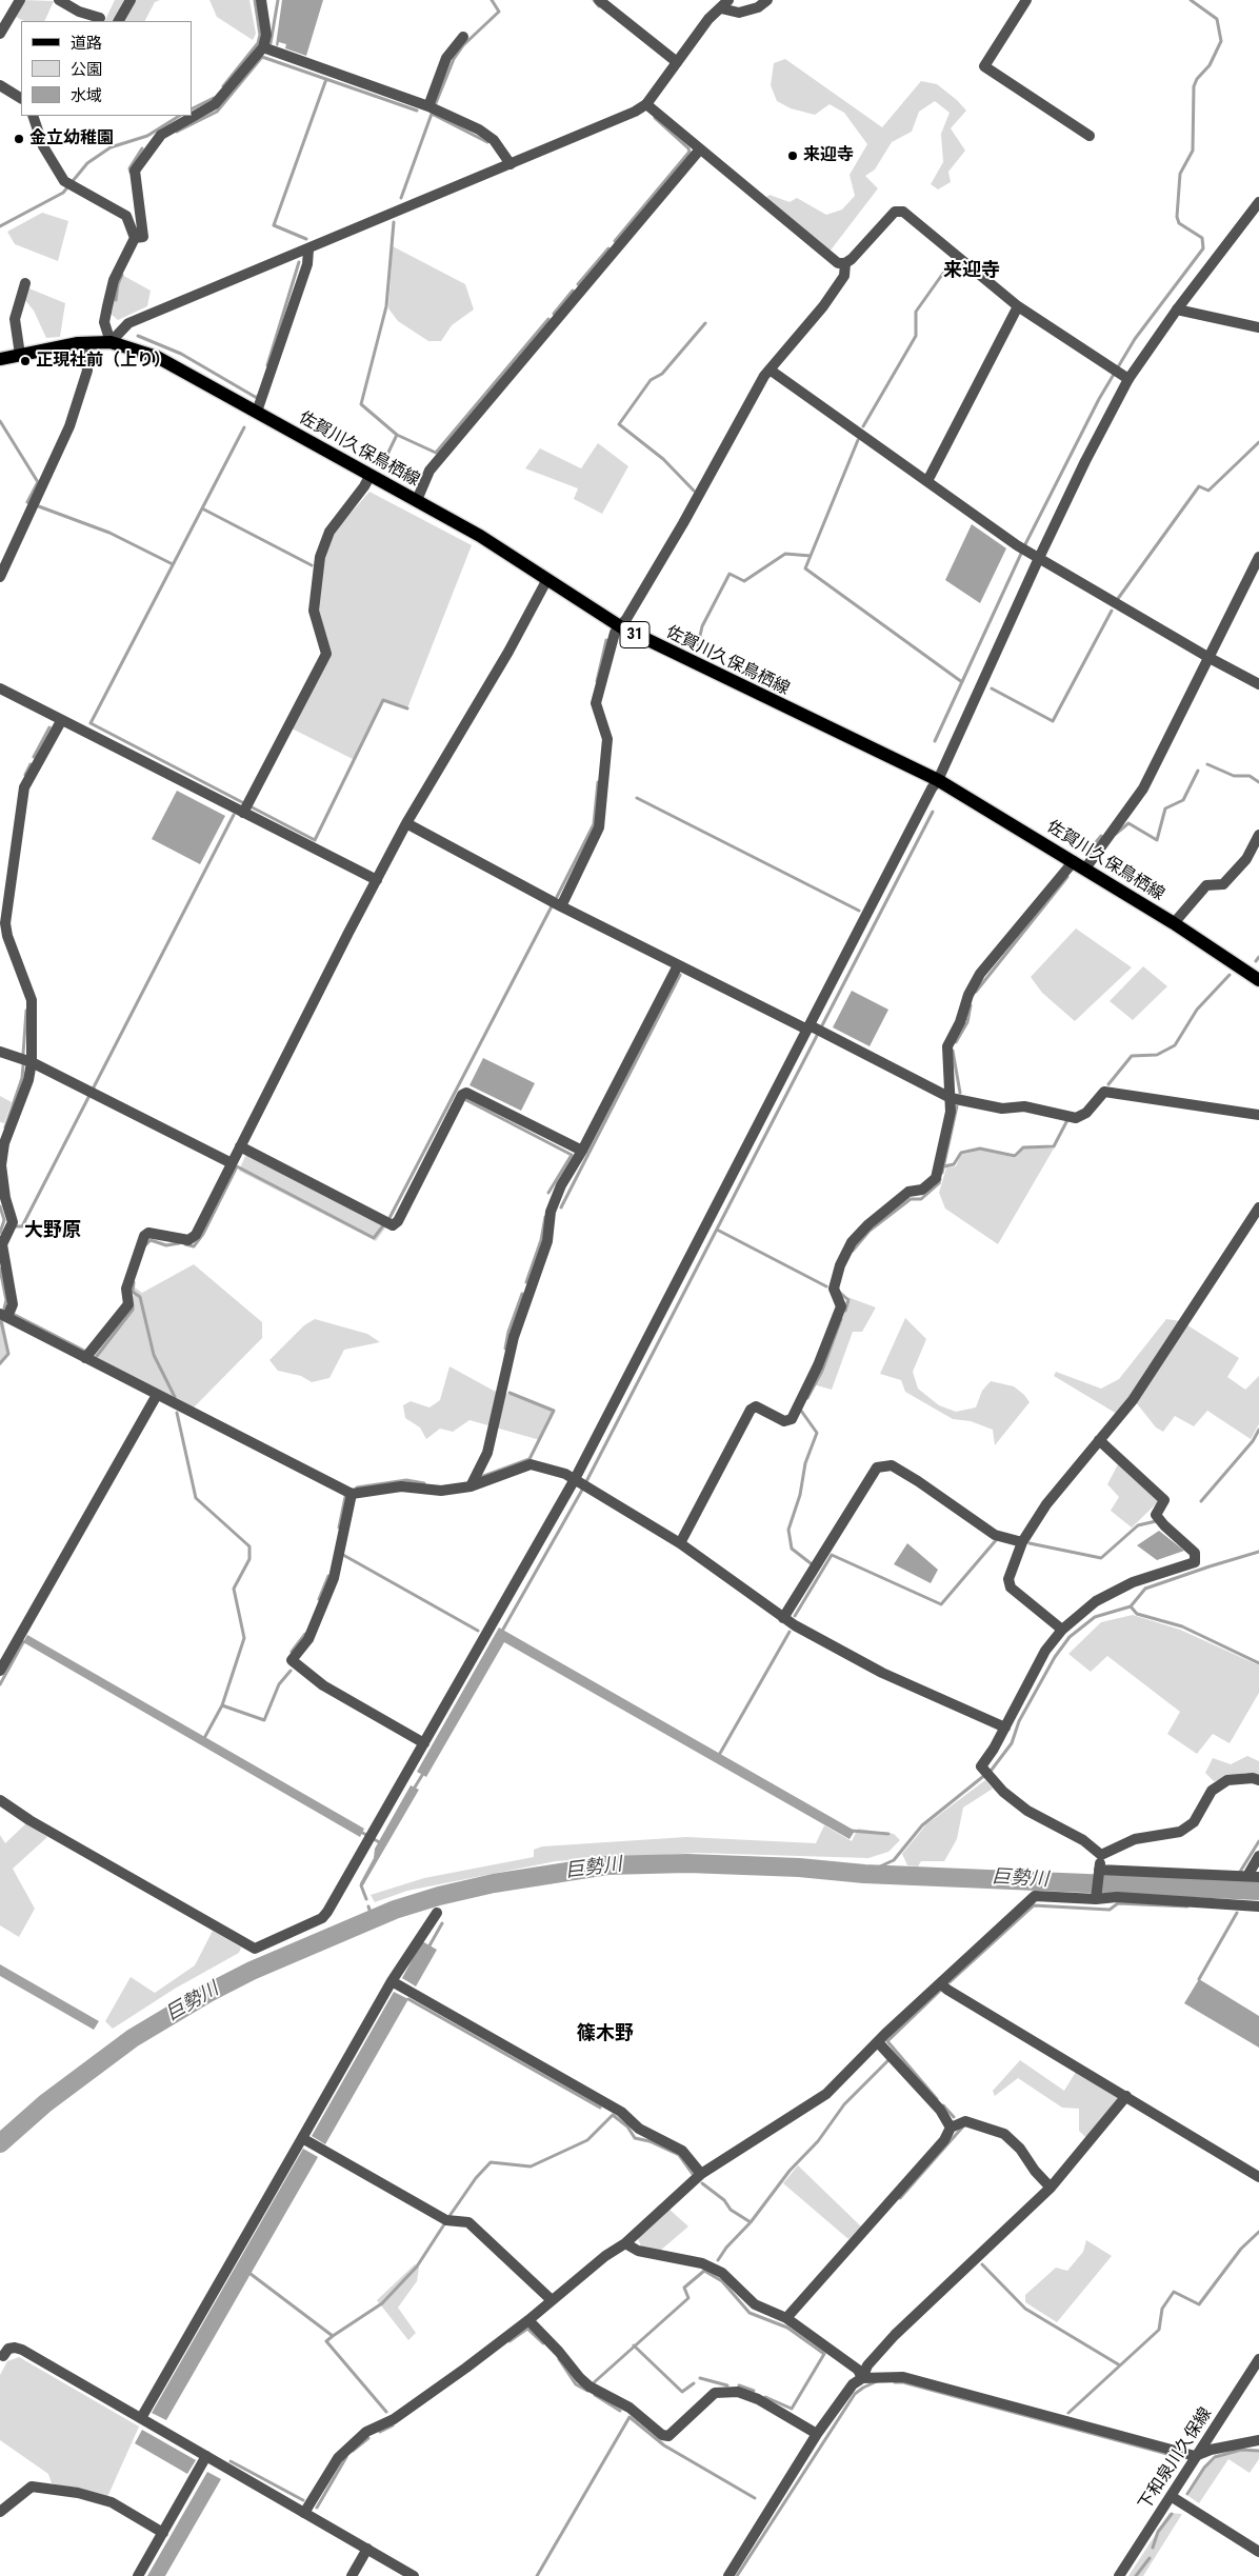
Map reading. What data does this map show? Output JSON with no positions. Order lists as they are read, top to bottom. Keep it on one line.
{"streets":{"main road":["佐賀川久保鳥栖線","31"],"street":["下和泉川久保線"]},"districts":["来迎寺","大野原","篠木野"],"water":["巨勢川"],"places":["金立幼稚園","来迎寺","正現社前（上り）"],"legend":["道路","公園","水域"]}
